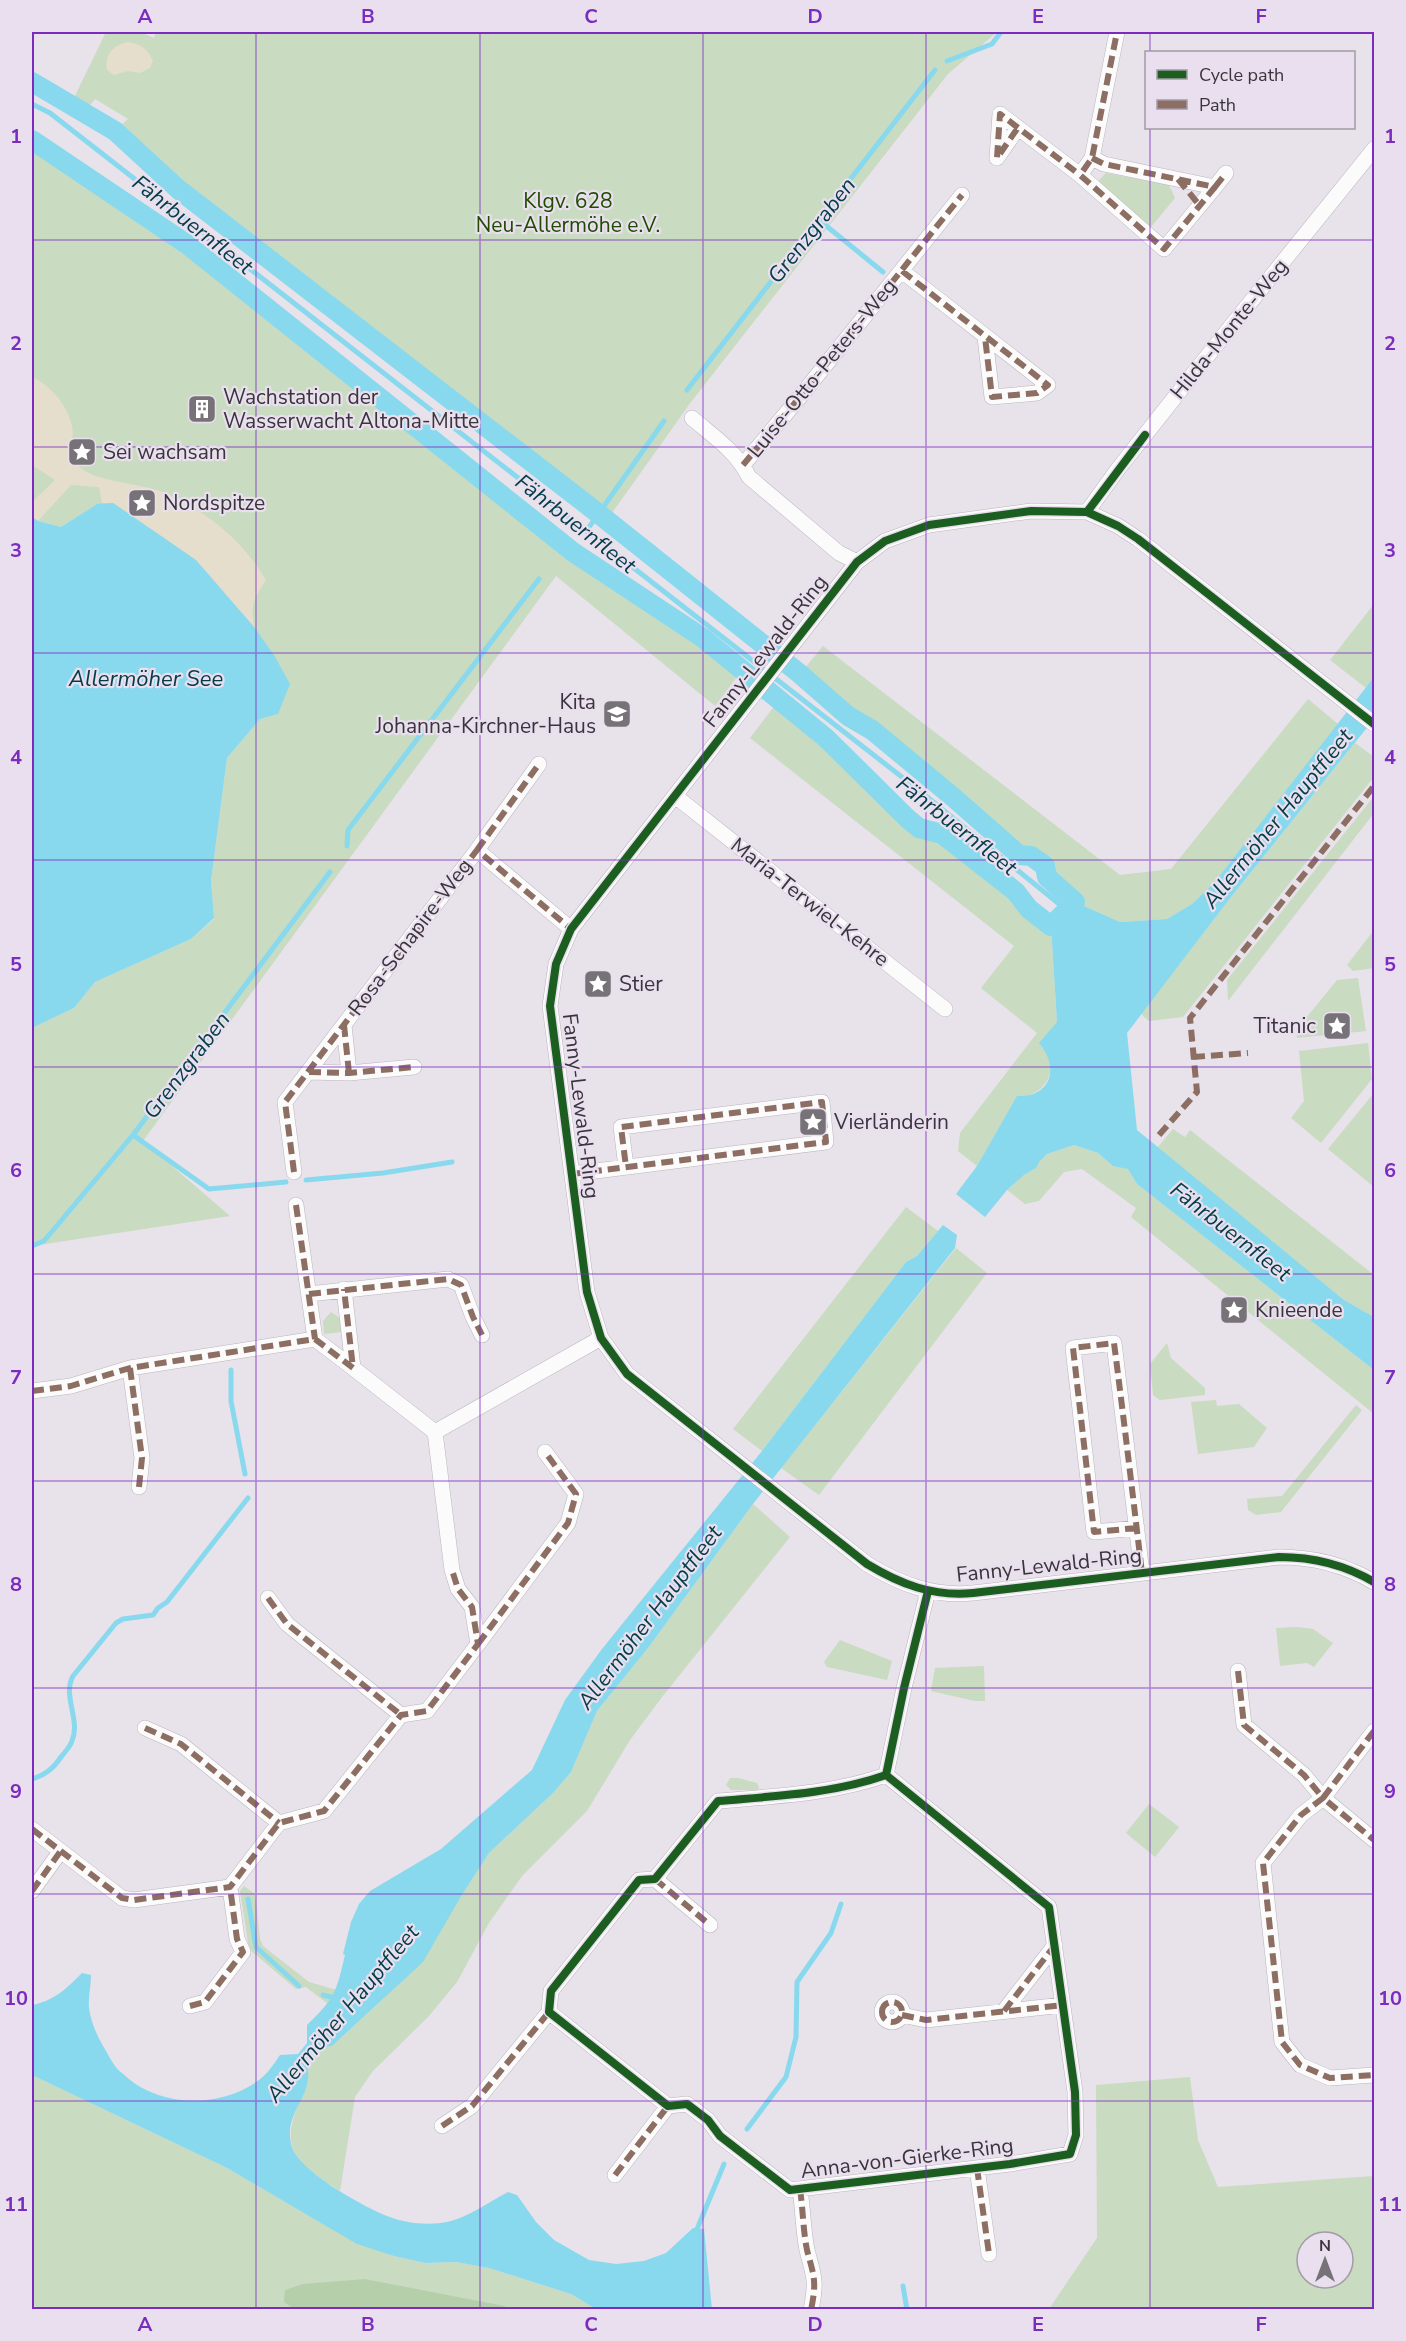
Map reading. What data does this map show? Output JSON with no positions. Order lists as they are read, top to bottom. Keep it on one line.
{"streets":{"street":["Hilda-Monte-Weg","Luise-Otto-Peters-Weg","Fanny-Lewald-Ring","Maria-Terwiel-Kehre","Rosa-Schapire-Weg","Anna-von-Gierke-Ring"]},"crossings":[["Hilda-Monte-Weg","Fanny-Lewald-Ring"],["Fanny-Lewald-Ring","Maria-Terwiel-Kehre"],["Fanny-Lewald-Ring","Rosa-Schapire-Weg"]],"water":["Fährbuernfleet","Grenzgraben","Allermöher See","Allermöher Hauptfleet"],"parks":["Klgv. 628 Neu-Allermöhe e.V."],"places":{"building":["Wachstation der Wasserwacht Altona-Mitte"],"place":["Sei wachsam","Nordspitze","Stier","Titanic","Vierländerin","Knieende"],"school or university":["Kita Johanna-Kirchner-Haus"]},"legend":["Cycle path","Path"],"north":"top","grid":{"columns":["A","B","C","D","E","F"],"rows":["1","2","3","4","5","6","7","8","9","10","11"]}}
